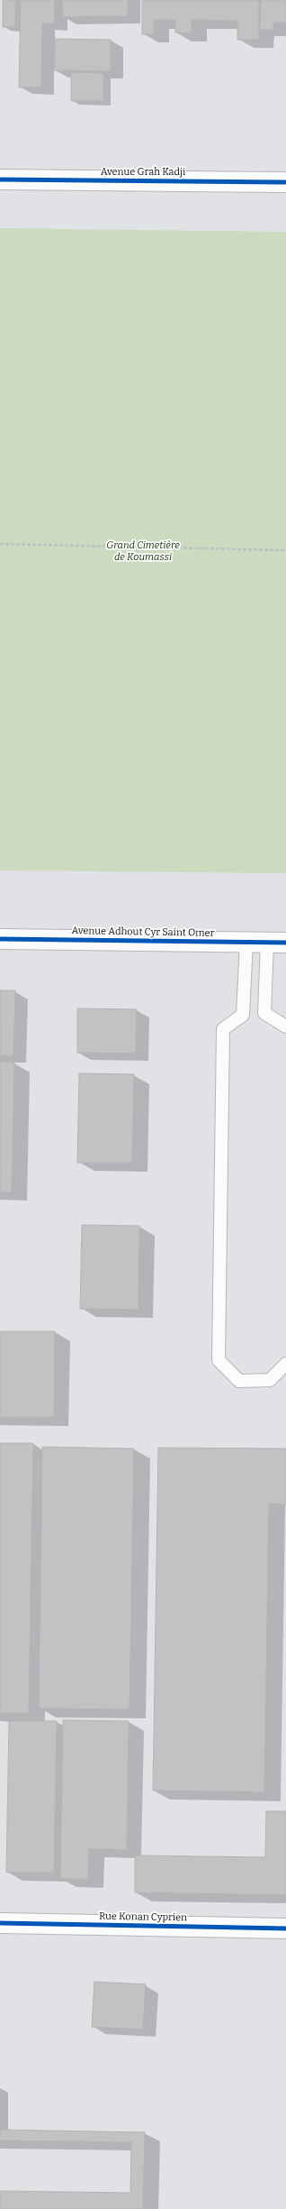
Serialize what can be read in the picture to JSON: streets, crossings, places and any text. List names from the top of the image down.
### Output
{
  "streets": {
    "street": ["Avenue Grah Kadji", "Avenue Adhout Cyr Saint Omer", "Rue Konan Cyprien"]
  },
  "parks": ["Grand Cimetière de Koumassi"]
}
